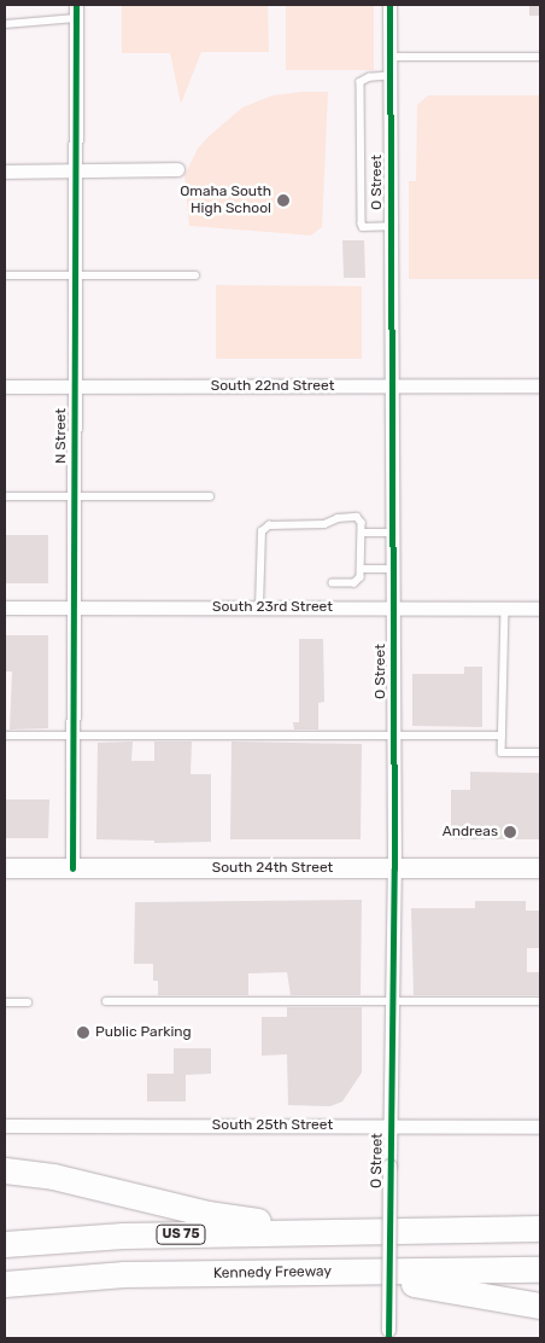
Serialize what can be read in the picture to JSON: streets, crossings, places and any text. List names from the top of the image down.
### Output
{
  "streets": {
    "highway": ["US 75", "Kennedy Freeway"],
    "main road": ["South 24th Street"],
    "street": [
      "O Street",
      "South 22nd Street",
      "N Street",
      "South 23rd Street",
      "South 25th Street"
    ]
  },
  "crossings": [
    ["O Street", "South 22nd Street"],
    ["O Street", "South 23rd Street"],
    ["O Street", "South 24th Street"],
    ["O Street", "South 25th Street"],
    ["South 22nd Street", "N Street"],
    ["N Street", "South 23rd Street"],
    ["N Street", "South 24th Street"]
  ],
  "places": ["Omaha South High School", "Andreas", "Public Parking"]
}
